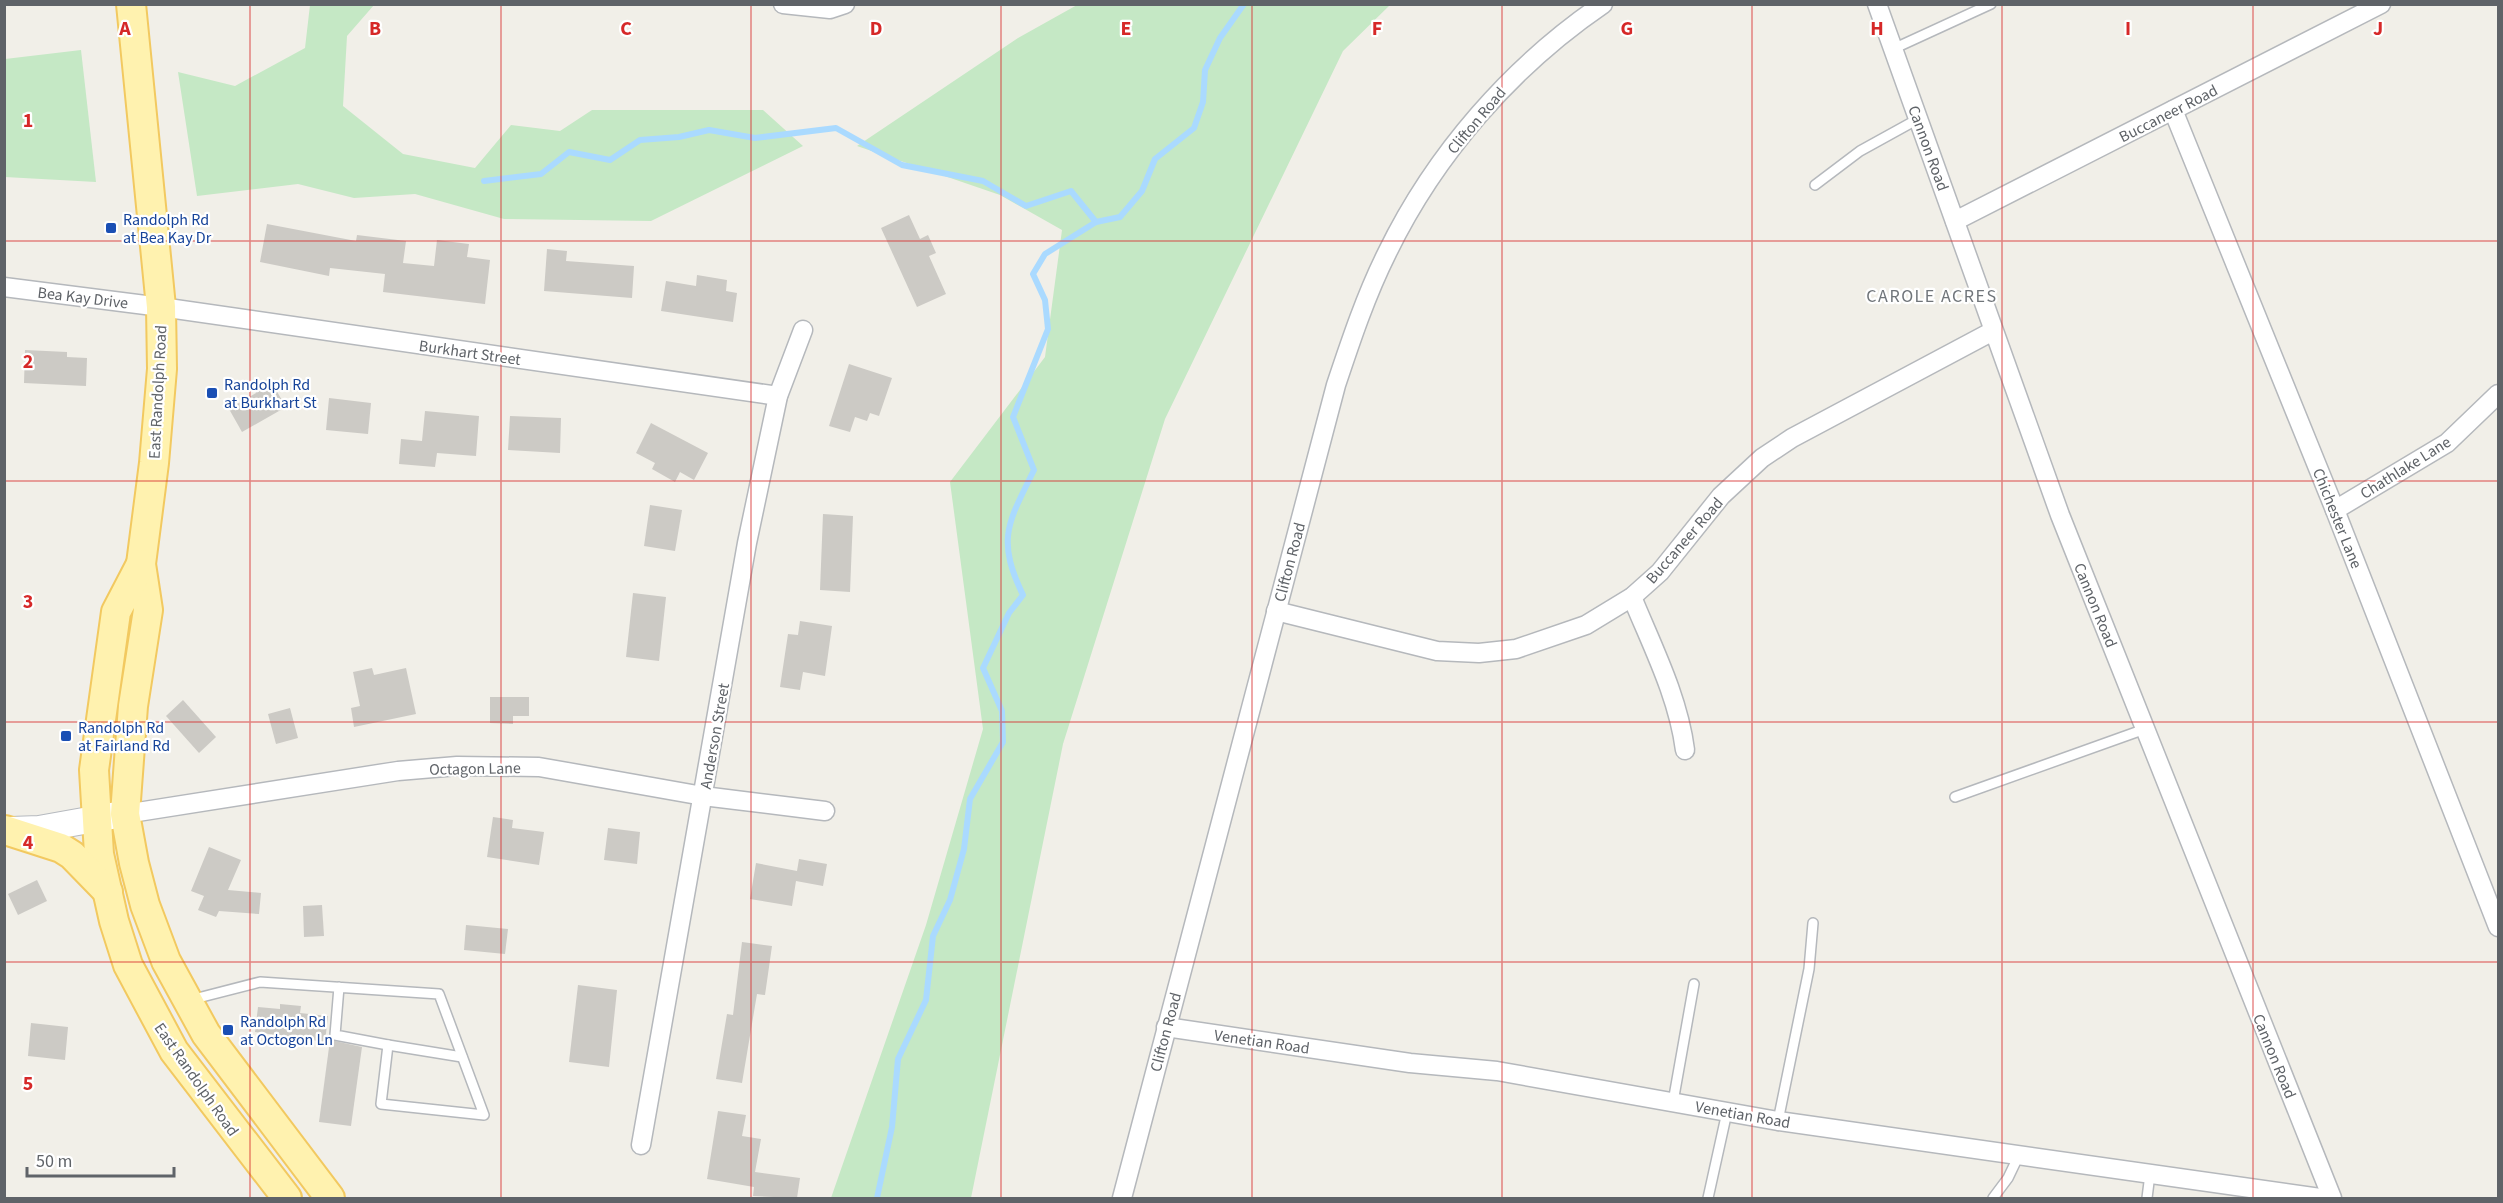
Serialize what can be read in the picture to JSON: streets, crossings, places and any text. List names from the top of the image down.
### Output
{
  "streets": {
    "main road": ["East Randolph Road"],
    "street": [
      "Buccaneer Road",
      "Clifton Road",
      "Cannon Road",
      "Bea Kay Drive",
      "Burkhart Street",
      "Chathlake Lane",
      "Chichester Lane",
      "Anderson Street",
      "Octagon Lane",
      "Venetian Road"
    ]
  },
  "crossings": [
    ["Buccaneer Road", "Clifton Road"],
    ["Buccaneer Road", "Cannon Road"],
    ["Buccaneer Road", "Chichester Lane"],
    ["Clifton Road", "Venetian Road"],
    ["Bea Kay Drive", "Burkhart Street"],
    ["Bea Kay Drive", "East Randolph Road"],
    ["Burkhart Street", "East Randolph Road"],
    ["Burkhart Street", "Anderson Street"],
    ["East Randolph Road", "Octagon Lane"],
    ["Chathlake Lane", "Chichester Lane"],
    ["Anderson Street", "Octagon Lane"]
  ],
  "districts": ["CAROLE ACRES"],
  "places": {
    "transit": [
      "Randolph Rd at Bea Kay Dr",
      "Randolph Rd at Burkhart St",
      "Randolph Rd at Fairland Rd",
      "Randolph Rd at Octogon Ln"
    ]
  },
  "scale_bar": "50 m",
  "grid": {
    "columns": [
      "A",
      "B",
      "C",
      "D",
      "E",
      "F",
      "G",
      "H",
      "I",
      "J"
    ],
    "rows": [
      "1",
      "2",
      "3",
      "4",
      "5"
    ]
  }
}
